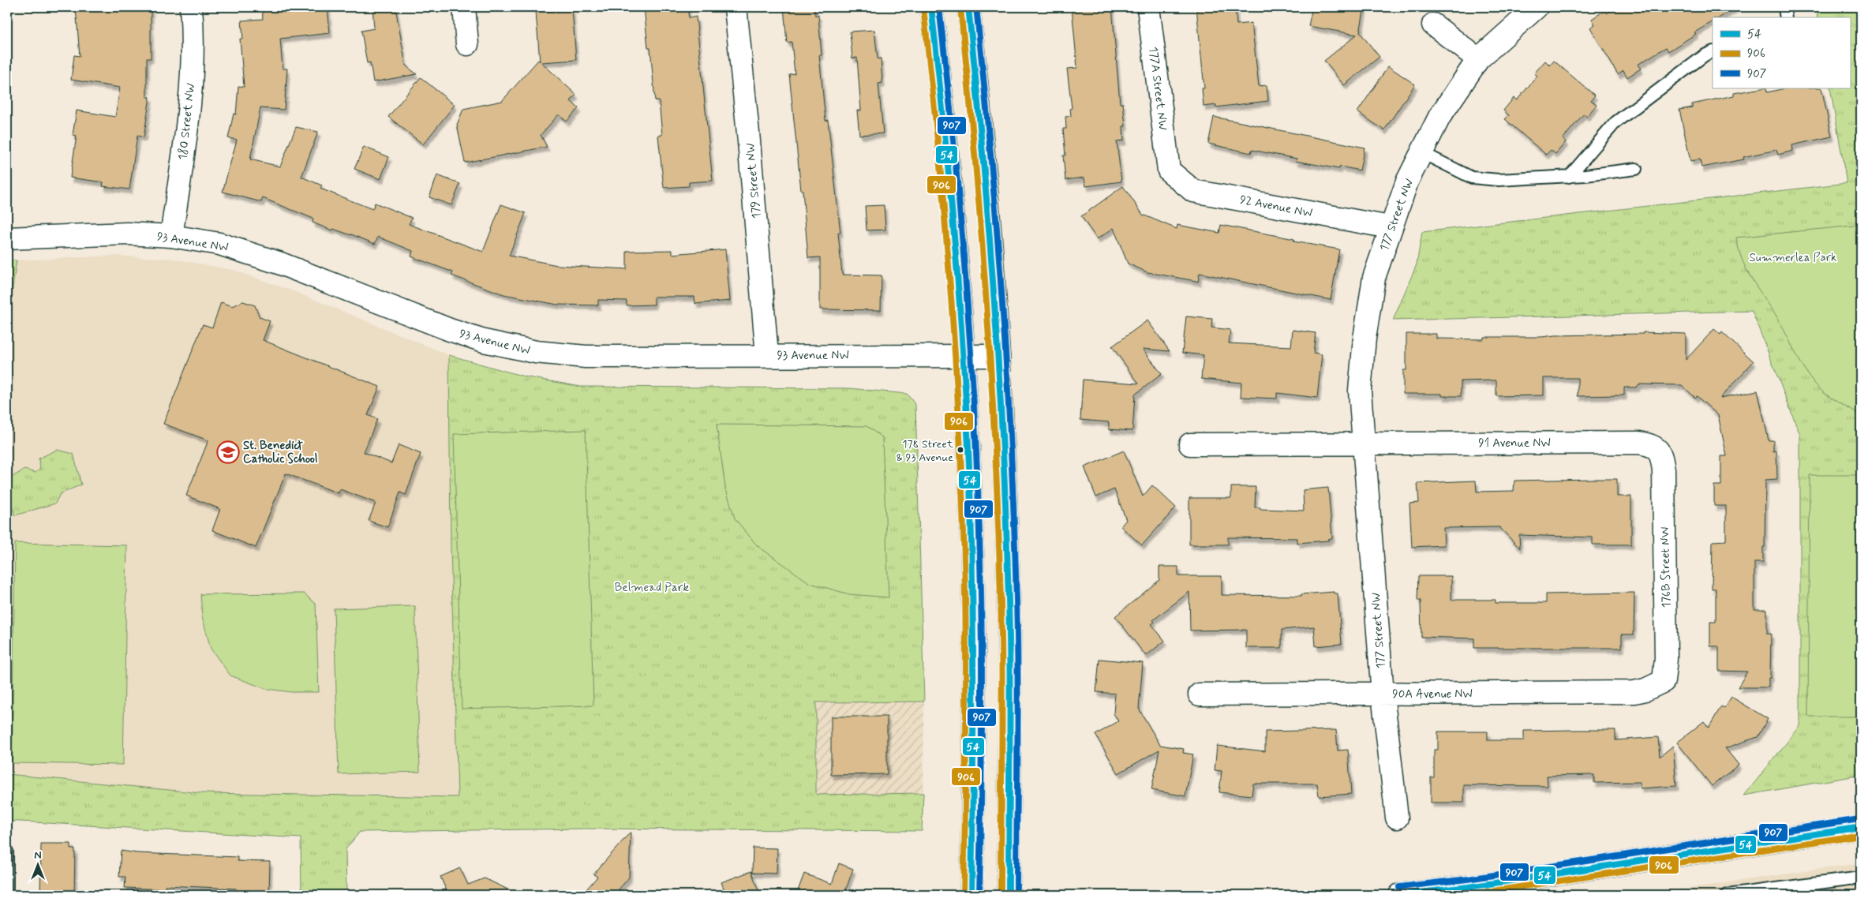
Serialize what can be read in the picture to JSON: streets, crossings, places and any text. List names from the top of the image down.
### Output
{
  "streets": {
    "street": [
      "177A Street NW",
      "180 Street NW",
      "179 Street NW",
      "92 Avenue NW",
      "177 Street NW",
      "93 Avenue NW",
      "91 Avenue NW",
      "176B Street NW",
      "90A Avenue NW"
    ]
  },
  "crossings": [
    ["177A Street NW", "92 Avenue NW"],
    ["180 Street NW", "93 Avenue NW"],
    ["179 Street NW", "93 Avenue NW"],
    ["92 Avenue NW", "177 Street NW"],
    ["177 Street NW", "91 Avenue NW"],
    ["177 Street NW", "90A Avenue NW"],
    ["91 Avenue NW", "176B Street NW"],
    ["176B Street NW", "90A Avenue NW"]
  ],
  "parks": ["Summerlea Park", "Belmead Park"],
  "places": {
    "other": ["178 Street & 93 Avenue"],
    "school or university": ["St. Benedict Catholic School"]
  },
  "lines": ["transit line 54", "transit line 907", "transit line 906"],
  "legend": ["54", "906", "907"],
  "north": "top"
}
